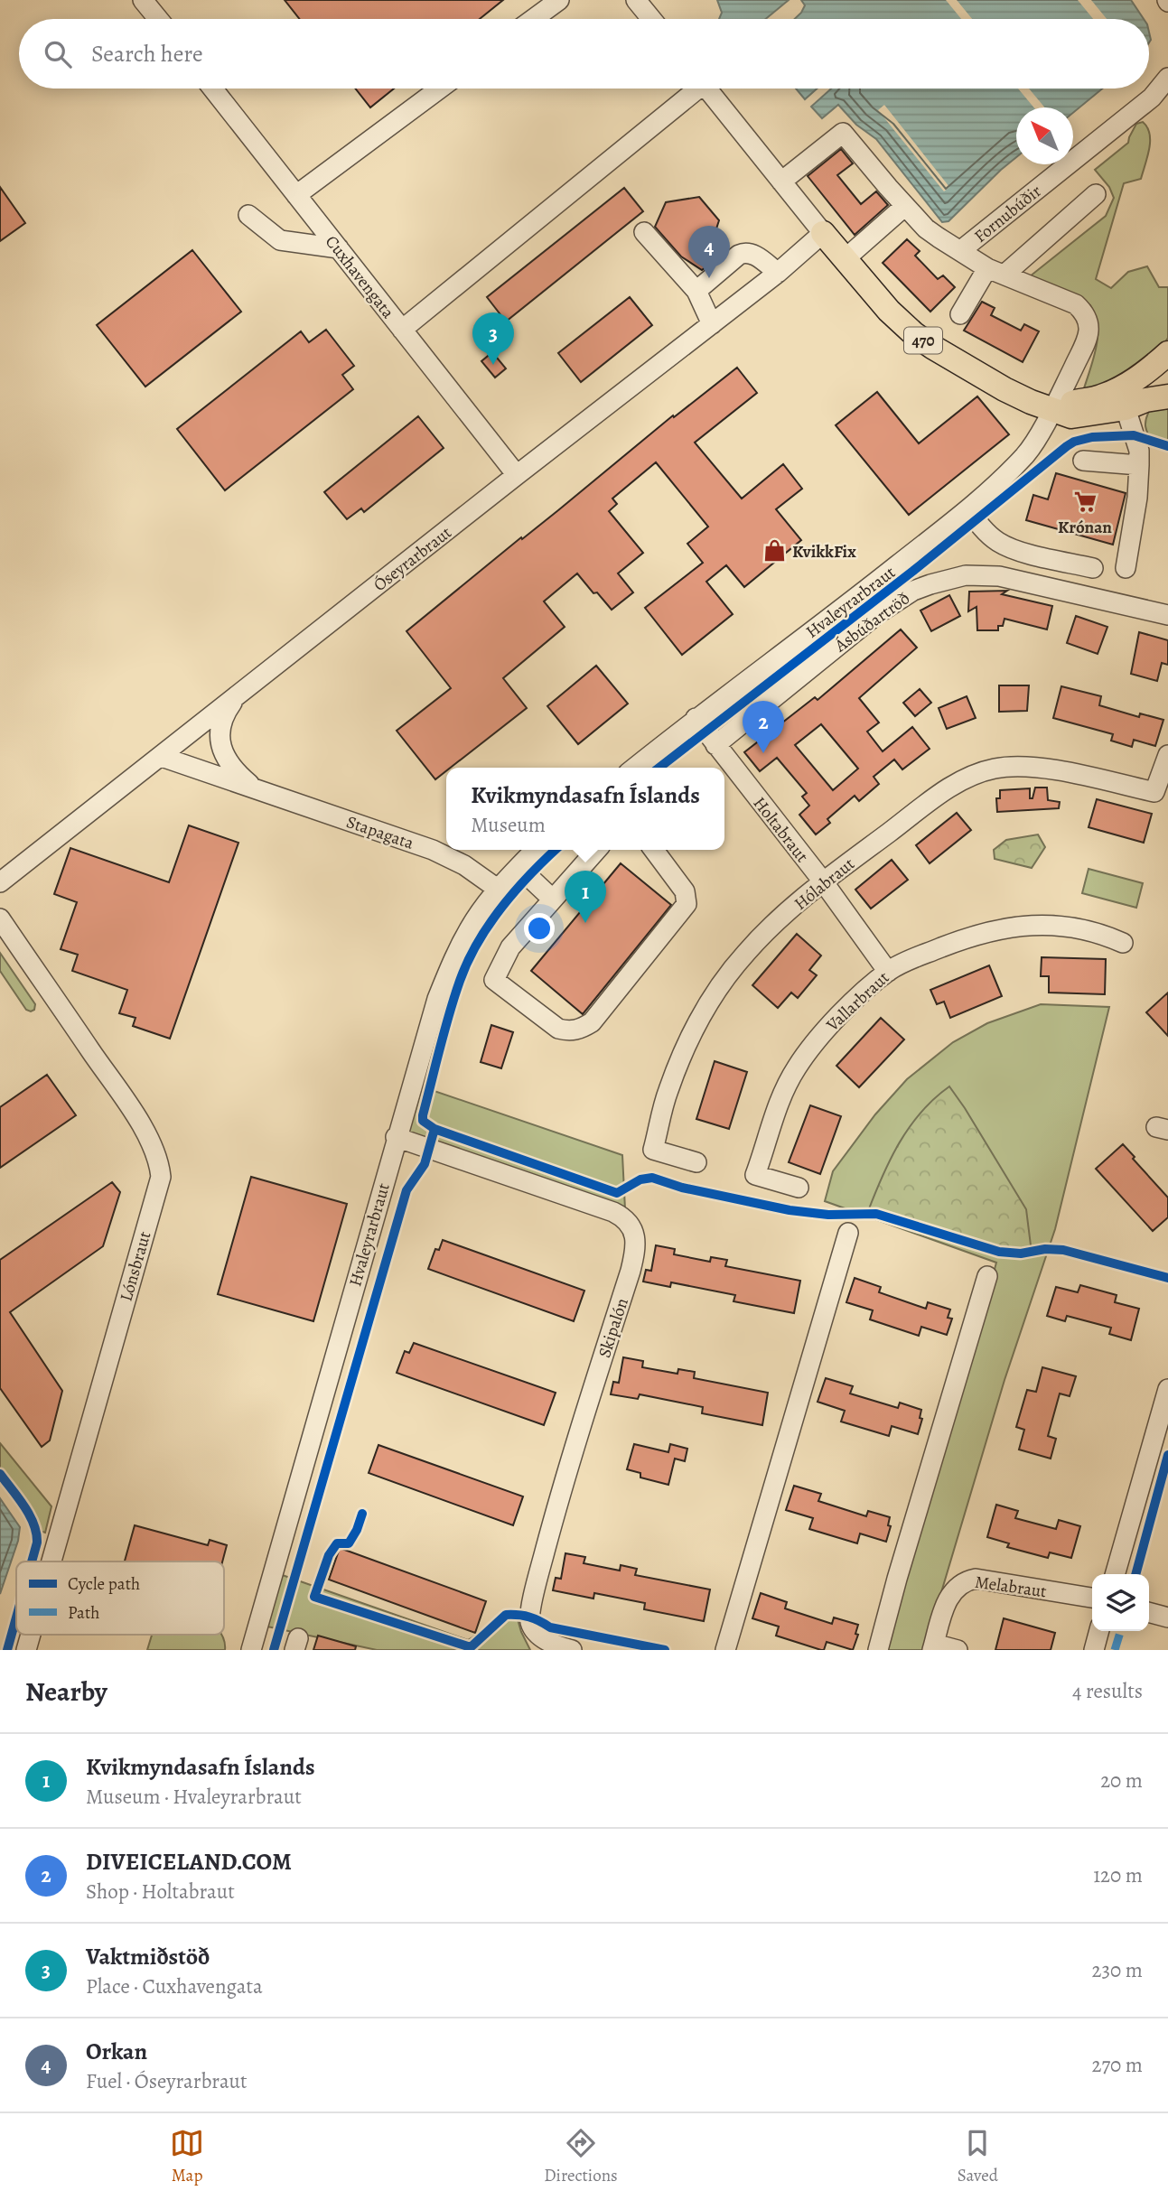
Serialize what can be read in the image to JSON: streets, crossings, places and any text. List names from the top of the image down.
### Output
{
  "streets": {
    "main road": ["470"],
    "street": [
      "Fornubúðir",
      "Cuxhavengata",
      "Óseyrarbraut",
      "Hvaleyrarbraut",
      "Ásbúðartröð",
      "Holtabraut",
      "Stapagata",
      "Hólabraut",
      "Vallarbraut",
      "Lónsbraut",
      "Skipalón",
      "Melabraut"
    ]
  },
  "crossings": [
    ["Fornubúðir", "470"],
    ["Fornubúðir", "Hvaleyrarbraut"],
    ["Cuxhavengata", "Óseyrarbraut"],
    ["470", "Óseyrarbraut"],
    ["470", "Hvaleyrarbraut"],
    ["Óseyrarbraut", "Stapagata"],
    ["Hvaleyrarbraut", "Holtabraut"],
    ["Hvaleyrarbraut", "Stapagata"],
    ["Hvaleyrarbraut", "Skipalón"],
    ["Ásbúðartröð", "Holtabraut"],
    ["Holtabraut", "Hólabraut"],
    ["Holtabraut", "Vallarbraut"]
  ],
  "places": {
    "supermarket": ["Krónan"],
    "shop": ["KvikkFix"]
  },
  "legend": ["Cycle path", "Path"],
  "north": "top left",
  "page": {
    "search": "Search here",
    "pins": [
      "4",
      "3",
      "2",
      "1"
    ],
    "popup": ["Kvikmyndasafn Íslands", "Museum"],
    "heading": ["Nearby", "4 results"],
    "list": [
      {
        "mark": "1",
        "name": "Kvikmyndasafn Íslands",
        "note": "Museum · Hvaleyrarbraut",
        "value": "20 m"
      },
      {
        "mark": "2",
        "name": "DIVEICELAND.COM",
        "note": "Shop · Holtabraut",
        "value": "120 m"
      },
      {
        "mark": "3",
        "name": "Vaktmiðstöð",
        "note": "Place · Cuxhavengata",
        "value": "230 m"
      },
      {
        "mark": "4",
        "name": "Orkan",
        "note": "Fuel · Óseyrarbraut",
        "value": "270 m"
      }
    ],
    "nav": ["Map", "Directions", "Saved"]
  }
}
